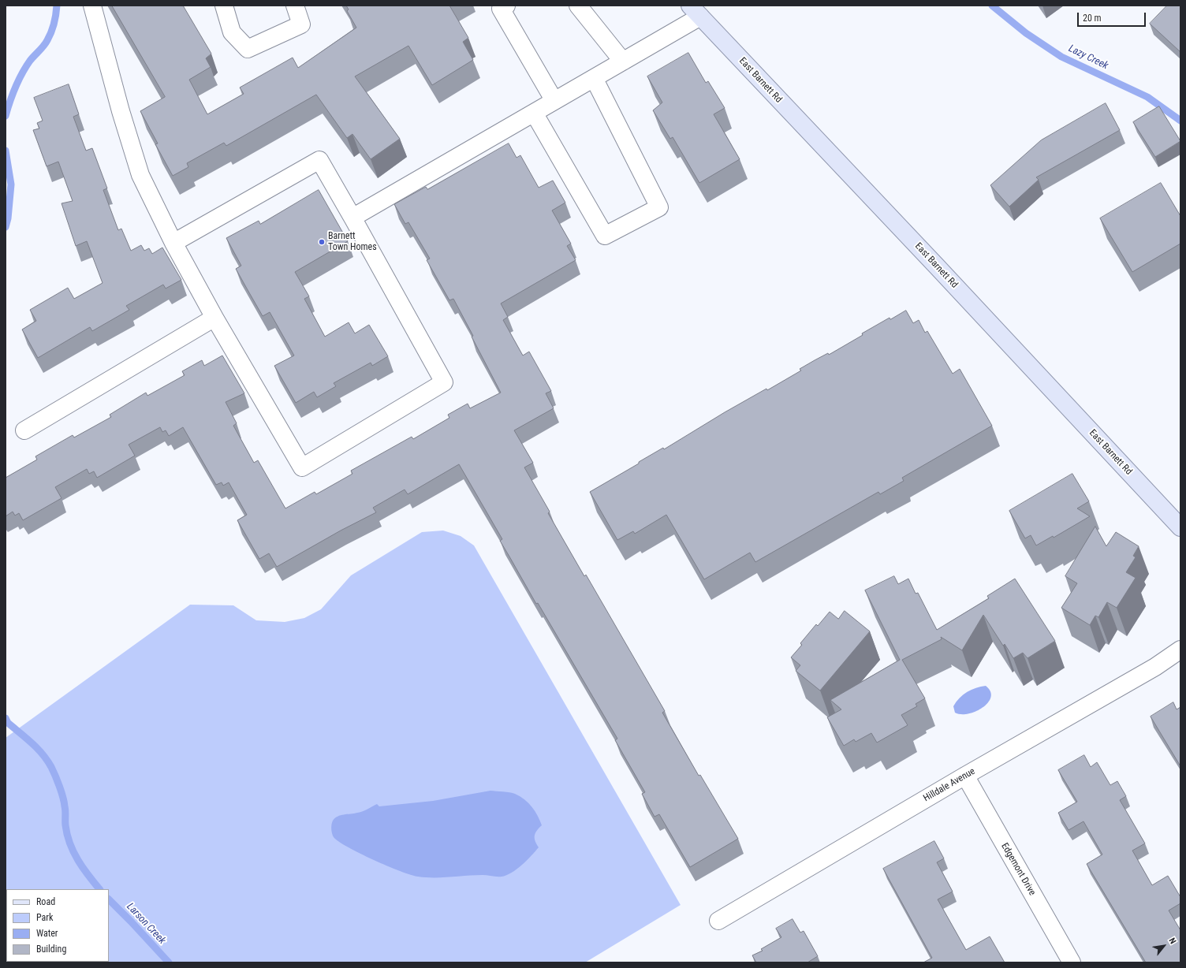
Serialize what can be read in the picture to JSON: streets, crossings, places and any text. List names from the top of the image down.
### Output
{
  "streets": {
    "main road": ["East Barnett Rd"],
    "street": ["Hilldale Avenue", "Edgemont Drive"]
  },
  "crossings": [
    ["Hilldale Avenue", "Edgemont Drive"]
  ],
  "water": ["Lazy Creek", "Larson Creek"],
  "places": ["Barnett Town Homes"],
  "legend": [
    "Road",
    "Park",
    "Water",
    "Building"
  ],
  "scale_bar": "20 m",
  "north": "top right"
}
